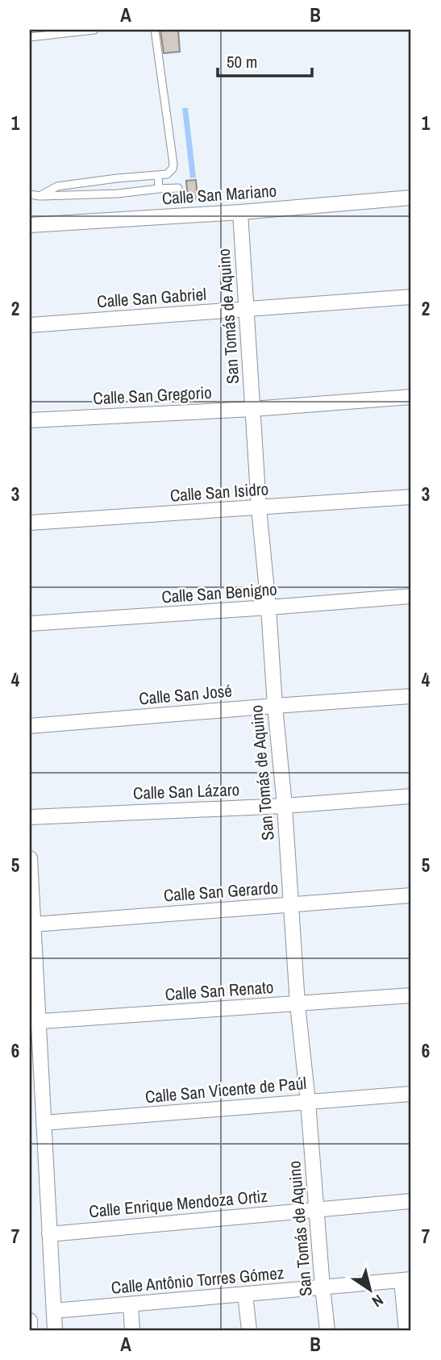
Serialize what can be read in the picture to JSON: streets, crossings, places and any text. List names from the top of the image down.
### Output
{
  "streets": {
    "street": [
      "Calle San Mariano",
      "Calle San Gabriel",
      "San Tomás de Aquino",
      "Calle San Gregorio",
      "Calle San Isidro",
      "Calle San Benigno",
      "Calle San José",
      "Calle San Lázaro",
      "Calle San Gerardo",
      "Calle San Renato",
      "Calle San Vicente de Paúl",
      "Calle Enrique Mendoza Ortiz",
      "Calle Antônio Torres Gómez"
    ]
  },
  "crossings": [
    ["Calle San Mariano", "San Tomás de Aquino"],
    ["Calle San Gabriel", "San Tomás de Aquino"],
    ["San Tomás de Aquino", "Calle San Gregorio"],
    ["San Tomás de Aquino", "Calle San Isidro"],
    ["San Tomás de Aquino", "Calle San Benigno"],
    ["San Tomás de Aquino", "Calle San José"],
    ["San Tomás de Aquino", "Calle San Lázaro"],
    ["San Tomás de Aquino", "Calle San Gerardo"],
    ["San Tomás de Aquino", "Calle San Renato"],
    ["San Tomás de Aquino", "Calle San Vicente de Paúl"],
    ["San Tomás de Aquino", "Calle Enrique Mendoza Ortiz"],
    ["San Tomás de Aquino", "Calle Antônio Torres Gómez"]
  ],
  "scale_bar": "50 m",
  "north": "bottom right",
  "grid": {
    "columns": ["A", "B"],
    "rows": [
      "1",
      "2",
      "3",
      "4",
      "5",
      "6",
      "7"
    ]
  }
}
